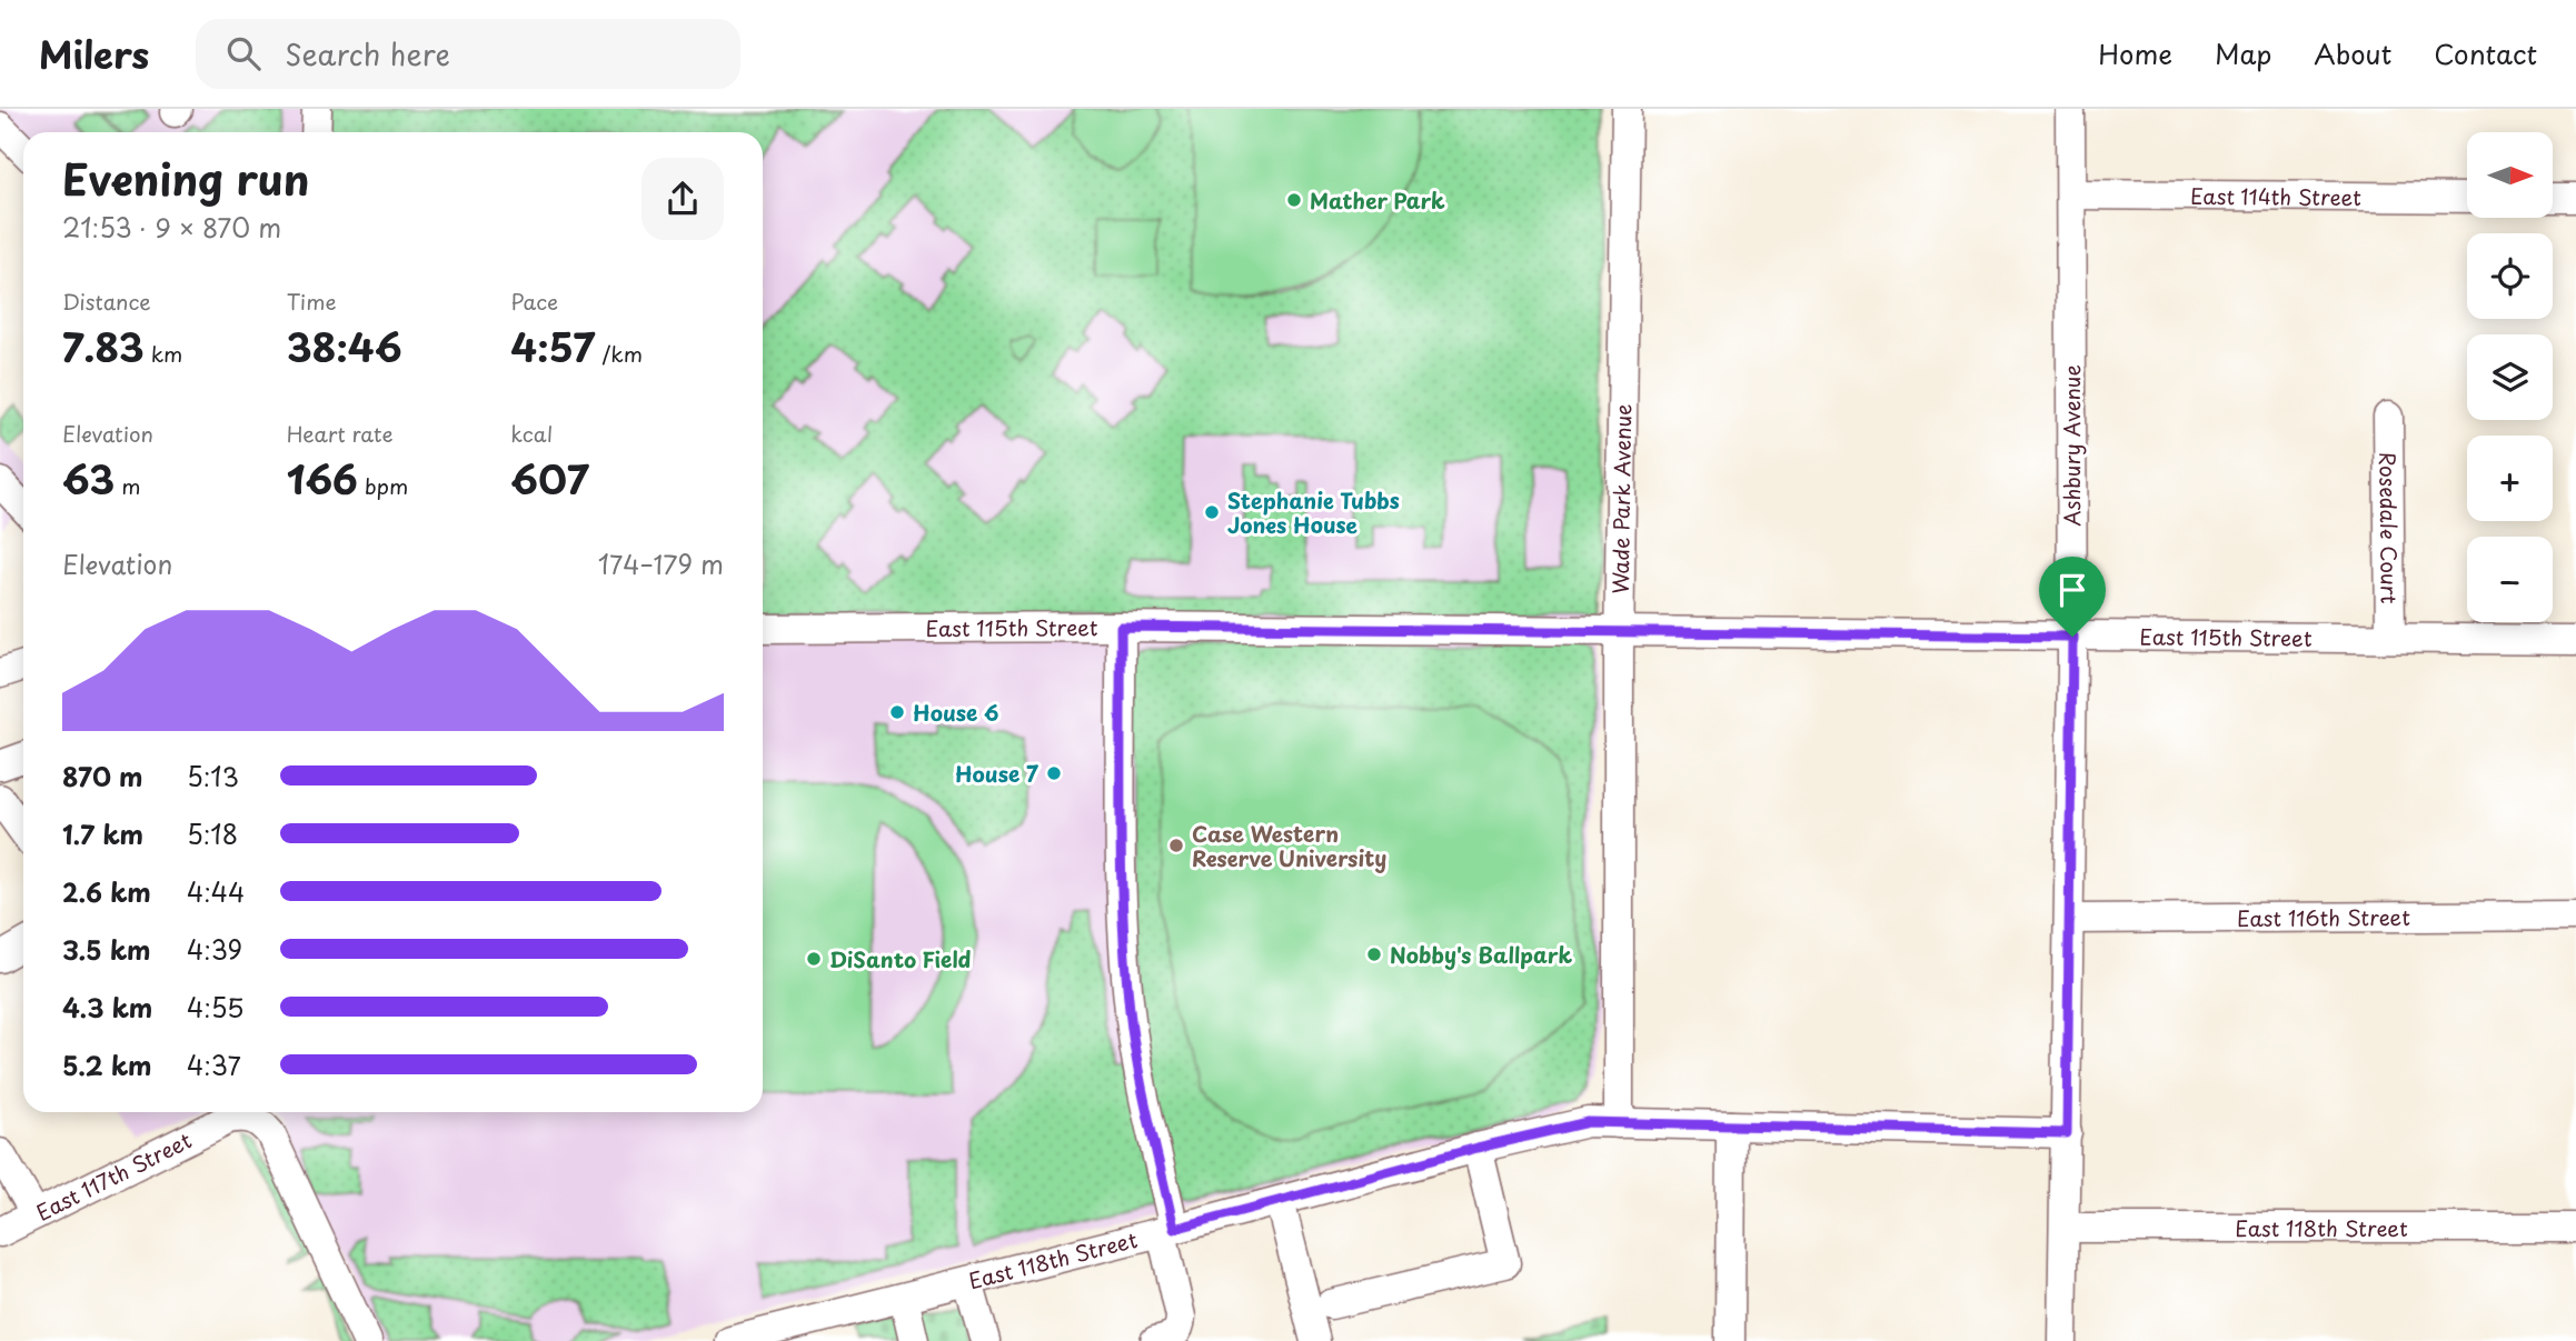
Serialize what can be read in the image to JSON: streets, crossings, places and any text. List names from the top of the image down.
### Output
{
  "streets": {
    "street": [
      "East 114th Street",
      "Ashbury Avenue",
      "Wade Park Avenue",
      "Rosedale Court",
      "East 115th Street",
      "East 116th Street",
      "East 117th Street",
      "East 118th Street"
    ]
  },
  "crossings": [
    ["East 114th Street", "Ashbury Avenue"],
    ["Ashbury Avenue", "East 115th Street"],
    ["Ashbury Avenue", "East 116th Street"],
    ["Ashbury Avenue", "East 118th Street"],
    ["Wade Park Avenue", "East 115th Street"],
    ["Wade Park Avenue", "East 118th Street"],
    ["Rosedale Court", "East 115th Street"]
  ],
  "places": [
    "Mather Park",
    "Stephanie Tubbs Jones House",
    "House 6",
    "House 7",
    "Case Western Reserve University",
    "Nobby's Ballpark",
    "DiSanto Field"
  ],
  "north": "right",
  "page": {
    "header": "Milers",
    "search": "Search here",
    "nav": [
      "Home",
      "Map",
      "About",
      "Contact"
    ],
    "map_buttons": ["+", "−"],
    "heading": ["Evening run", "21:53 · 9 × 870 m"],
    "stats": [
      ["Distance", "7.83 km"],
      ["Time", "38:46"],
      ["Pace", "4:57 /km"],
      ["Elevation", "63 m"],
      ["Heart rate", "166 bpm"],
      ["kcal", "607"]
    ],
    "chart": ["Elevation", "174–179 m"],
    "list": [
      {
        "name": "870 m",
        "note": "5:13"
      },
      {
        "name": "1.7 km",
        "note": "5:18"
      },
      {
        "name": "2.6 km",
        "note": "4:44"
      },
      {
        "name": "3.5 km",
        "note": "4:39"
      },
      {
        "name": "4.3 km",
        "note": "4:55"
      },
      {
        "name": "5.2 km",
        "note": "4:37"
      }
    ]
  }
}
